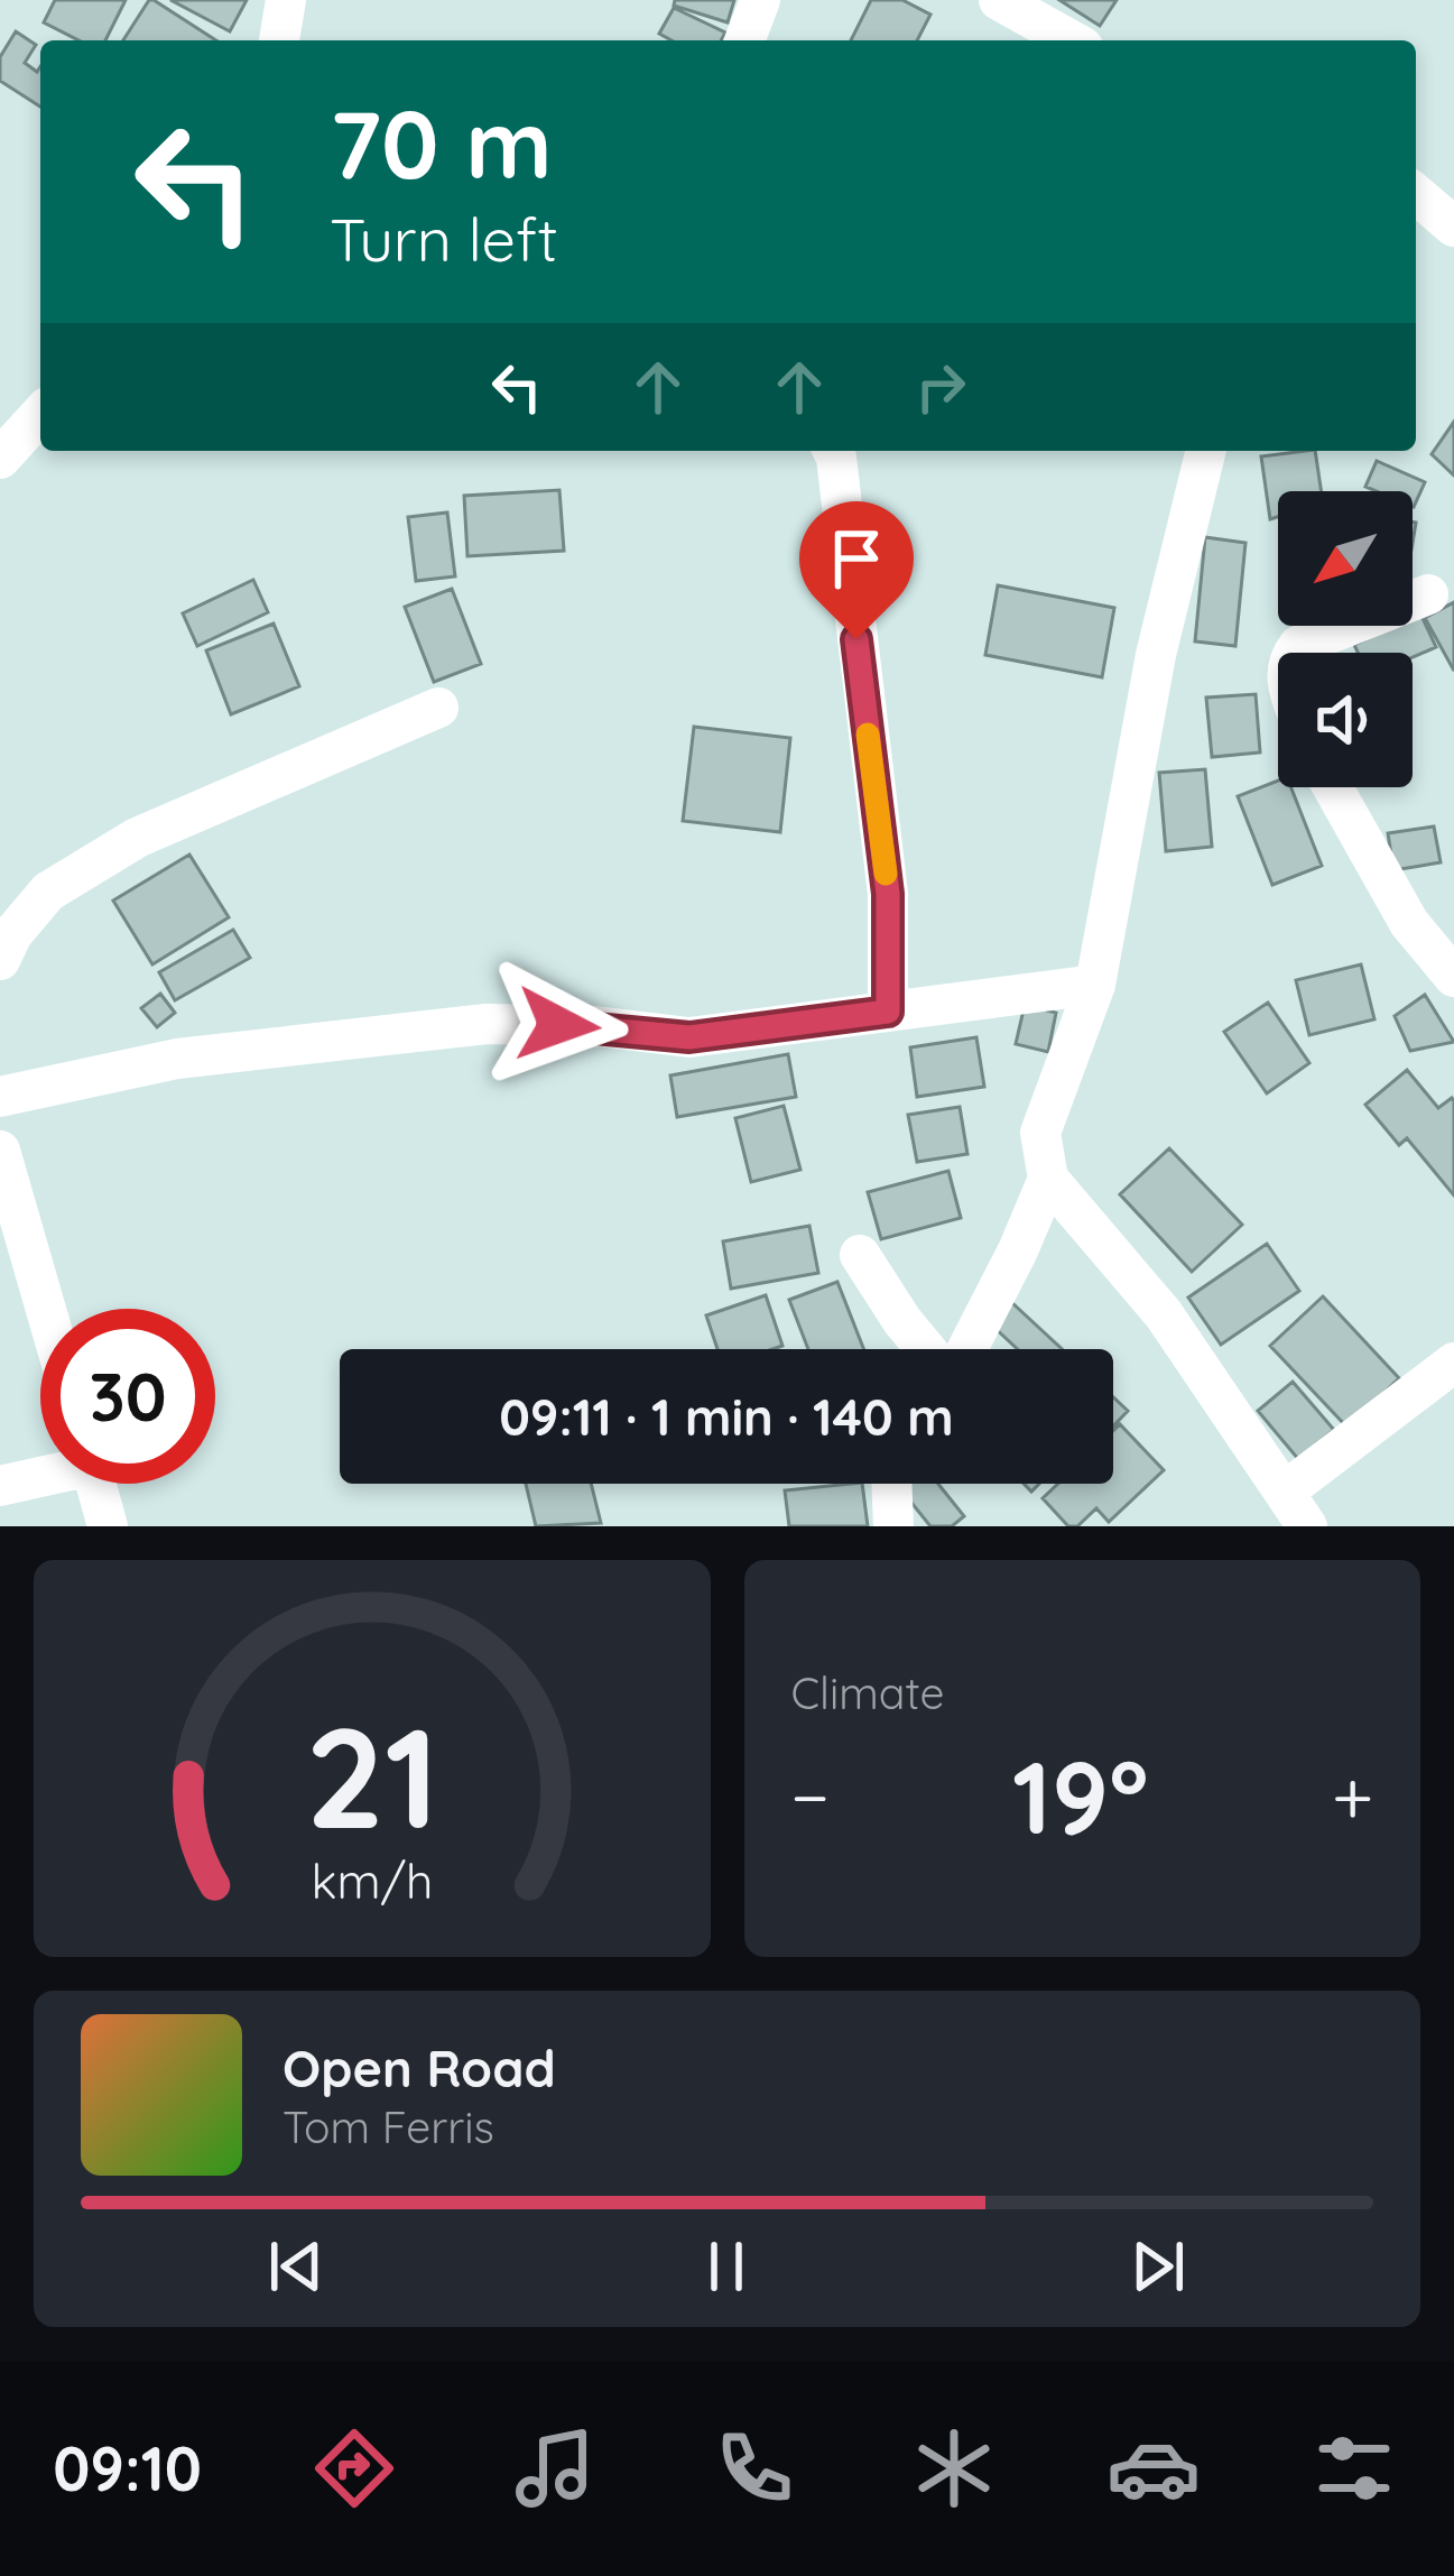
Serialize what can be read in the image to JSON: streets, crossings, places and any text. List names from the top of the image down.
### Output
{
  "north": "bottom left",
  "page": {
    "turn": ["70 m", "Turn left"],
    "limit": "30",
    "trip": "09:11 · 1 min · 140 m",
    "tile": "Climate",
    "heat": ["−", "19°", "+"],
    "song": ["Open Road", "Tom Ferris"],
    "tabs": "09:10",
    "gauge": ["21", "km/h"]
  }
}
